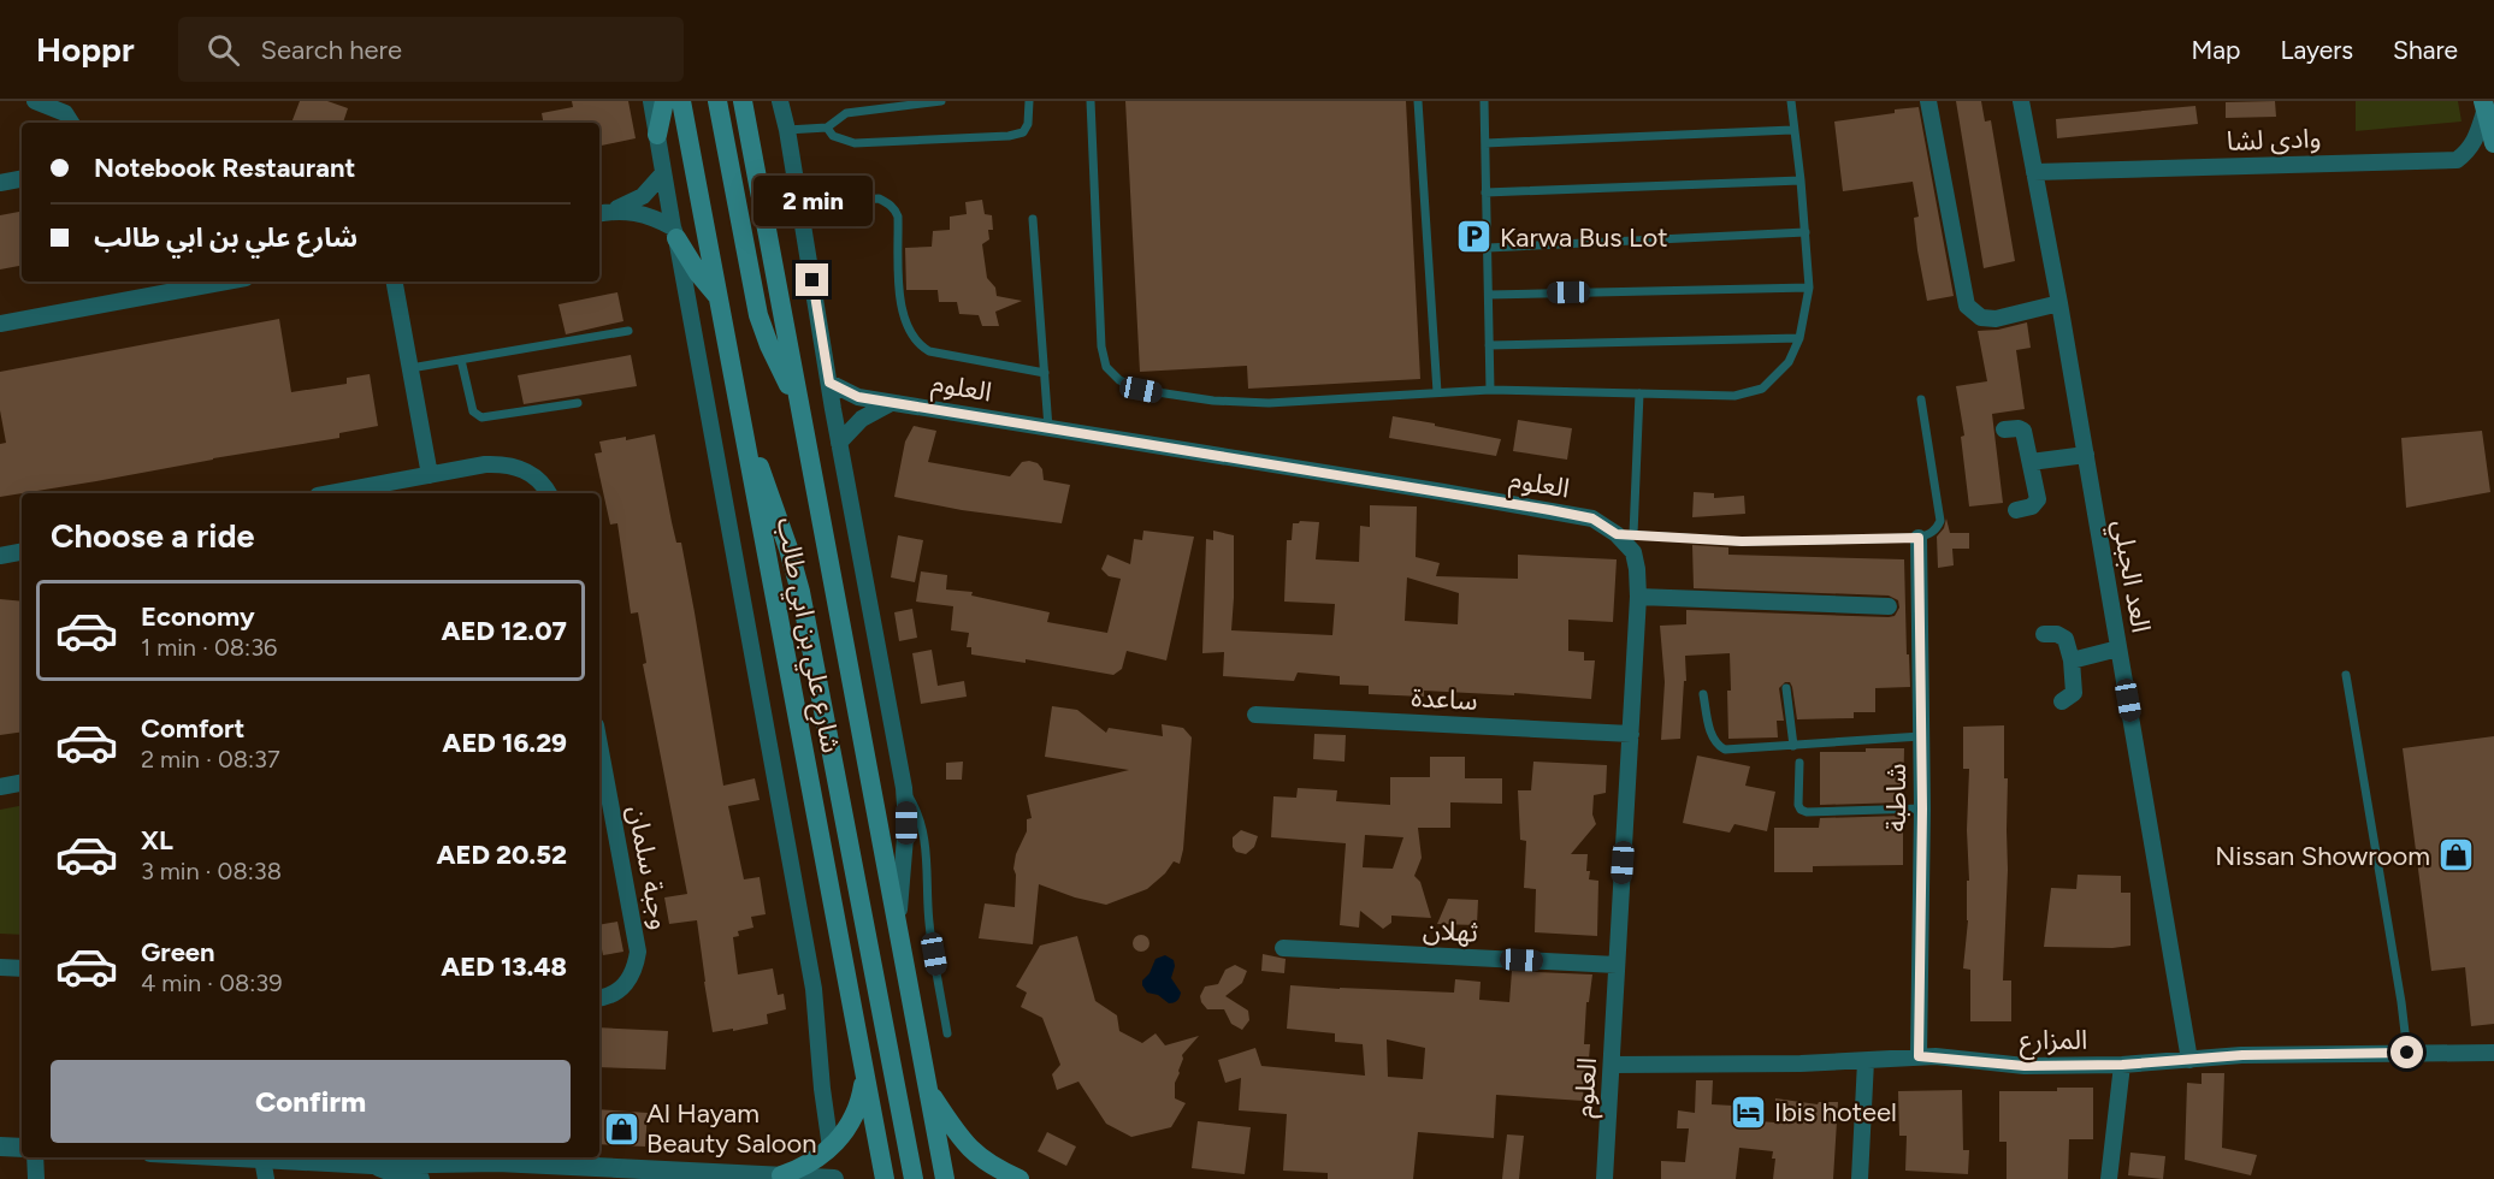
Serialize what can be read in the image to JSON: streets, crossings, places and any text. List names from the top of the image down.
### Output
{
  "streets": {
    "main road": ["شارع علي بن ابي طالب"],
    "street": [
      "وادى لشا",
      "العلوم",
      "العد الجبلي",
      "ساعدة",
      "شاطبة",
      "وجبة سلمان",
      "ثهلان",
      "المزارع"
    ]
  },
  "crossings": [
    ["وادى لشا", "العد الجبلي"],
    ["العلوم", "شارع علي بن ابي طالب"],
    ["العلوم", "ساعدة"],
    ["العلوم", "ثهلان"],
    ["العلوم", "المزارع"],
    ["العد الجبلي", "المزارع"],
    ["شاطبة", "المزارع"]
  ],
  "places": {
    "parking": ["Karwa Bus Lot"],
    "shop": ["Nissan Showroom", "Al Hayam Beauty Saloon"],
    "hotel": ["Ibis hoteel"]
  },
  "page": {
    "header": "Hoppr",
    "search": "Search here",
    "nav": ["Map", "Layers", "Share"],
    "banner": ["Notebook Restaurant", "شارع علي بن ابي طالب"],
    "bubble": "2 min",
    "heading": "Choose a ride",
    "list": [
      {
        "name": "Economy",
        "note": "1 min · 08:36",
        "value": "AED 12.07"
      },
      {
        "name": "Comfort",
        "note": "2 min · 08:37",
        "value": "AED 16.29"
      },
      {
        "name": "XL",
        "note": "3 min · 08:38",
        "value": "AED 20.52"
      },
      {
        "name": "Green",
        "note": "4 min · 08:39",
        "value": "AED 13.48"
      }
    ],
    "buttons": "Confirm"
  }
}
